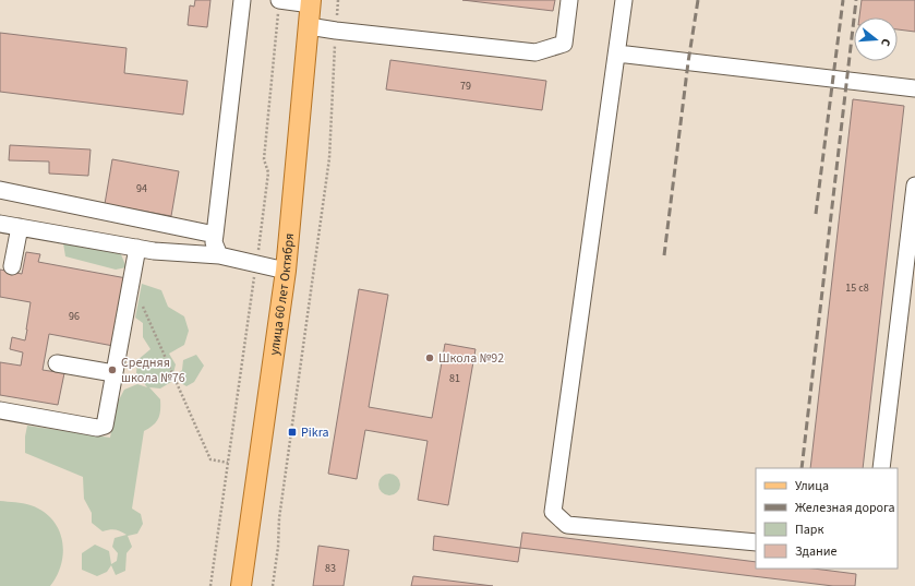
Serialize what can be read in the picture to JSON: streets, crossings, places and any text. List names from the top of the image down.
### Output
{
  "streets": {
    "main road": ["улица 60 лет Октября"]
  },
  "places": {
    "other": ["Школа №92", "Средняя школа №76"],
    "transit": ["Pikra"]
  },
  "house_numbers": [
    "79",
    "94",
    "15 с8",
    "96",
    "81",
    "83"
  ],
  "legend": [
    "Улица",
    "Железная дорога",
    "Парк",
    "Здание"
  ],
  "north": "right"
}
